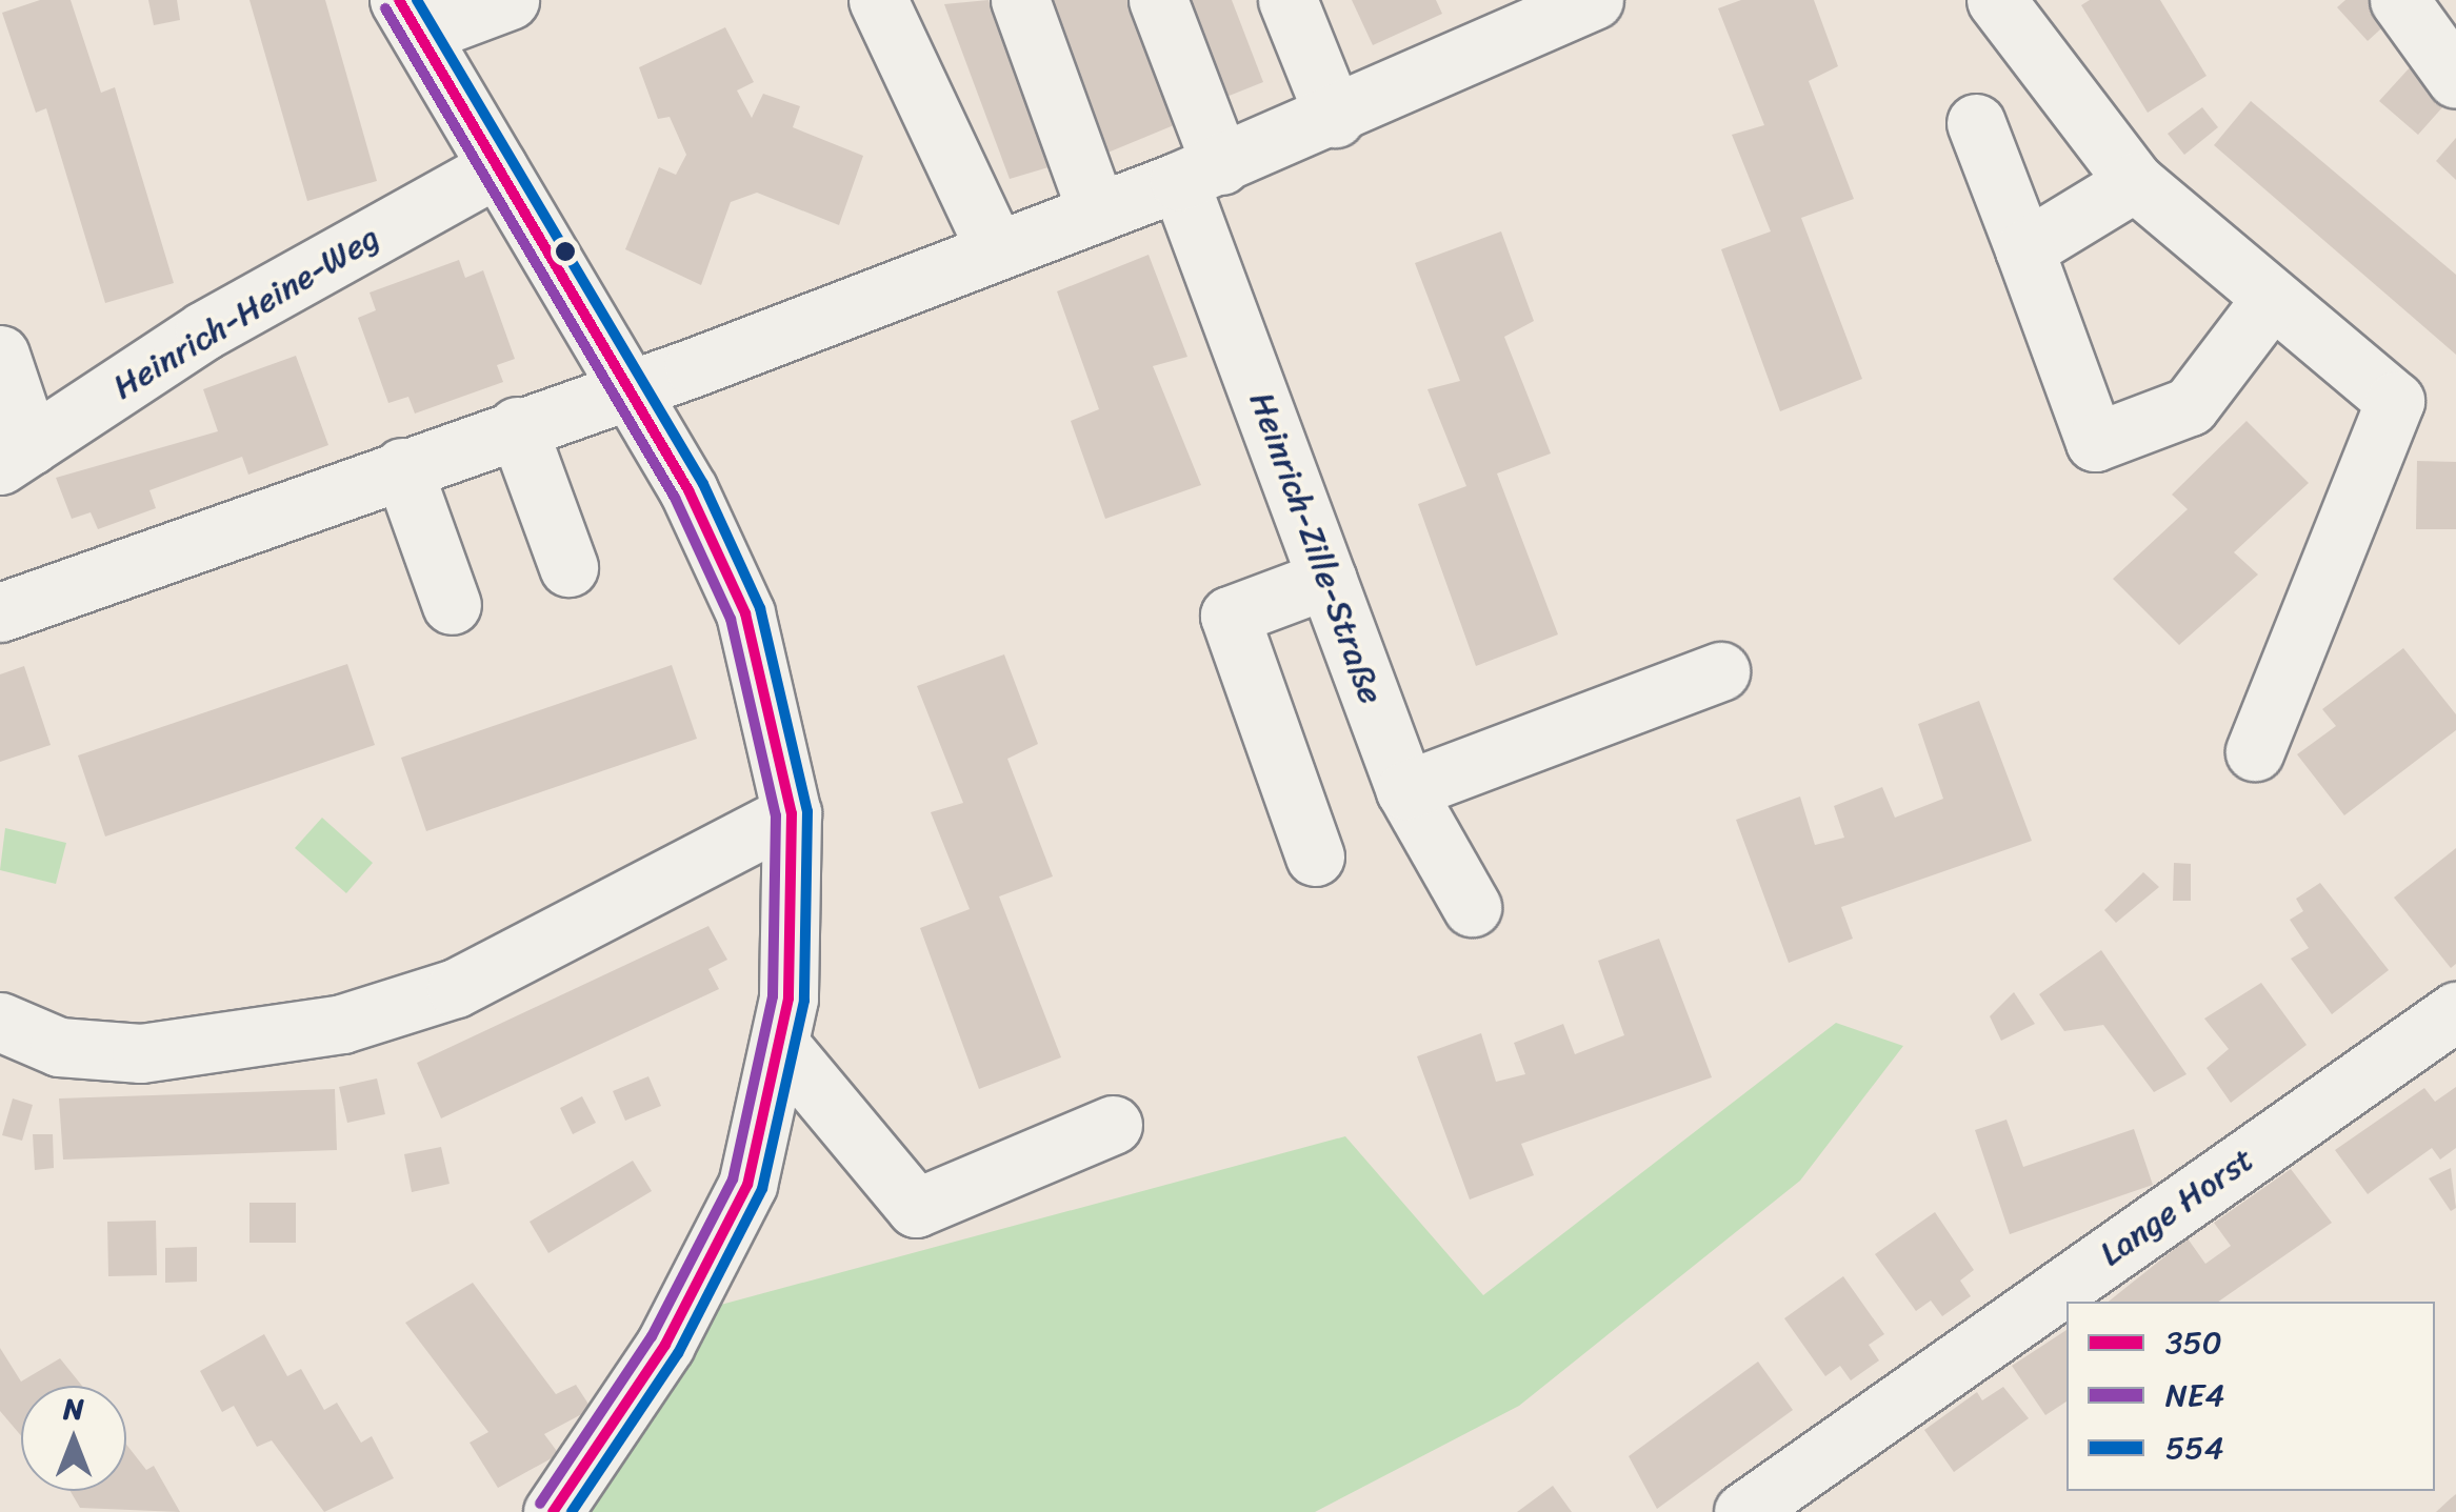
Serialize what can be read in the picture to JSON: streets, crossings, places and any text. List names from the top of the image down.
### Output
{
  "streets": {
    "street": ["Heinrich-Heine-Weg", "Heinrich-Zille-Straße", "Lange Horst"]
  },
  "lines": ["transit line 350", "transit line 554", "transit line NE4"],
  "legend": ["350", "NE4", "554"],
  "north": "top"
}
